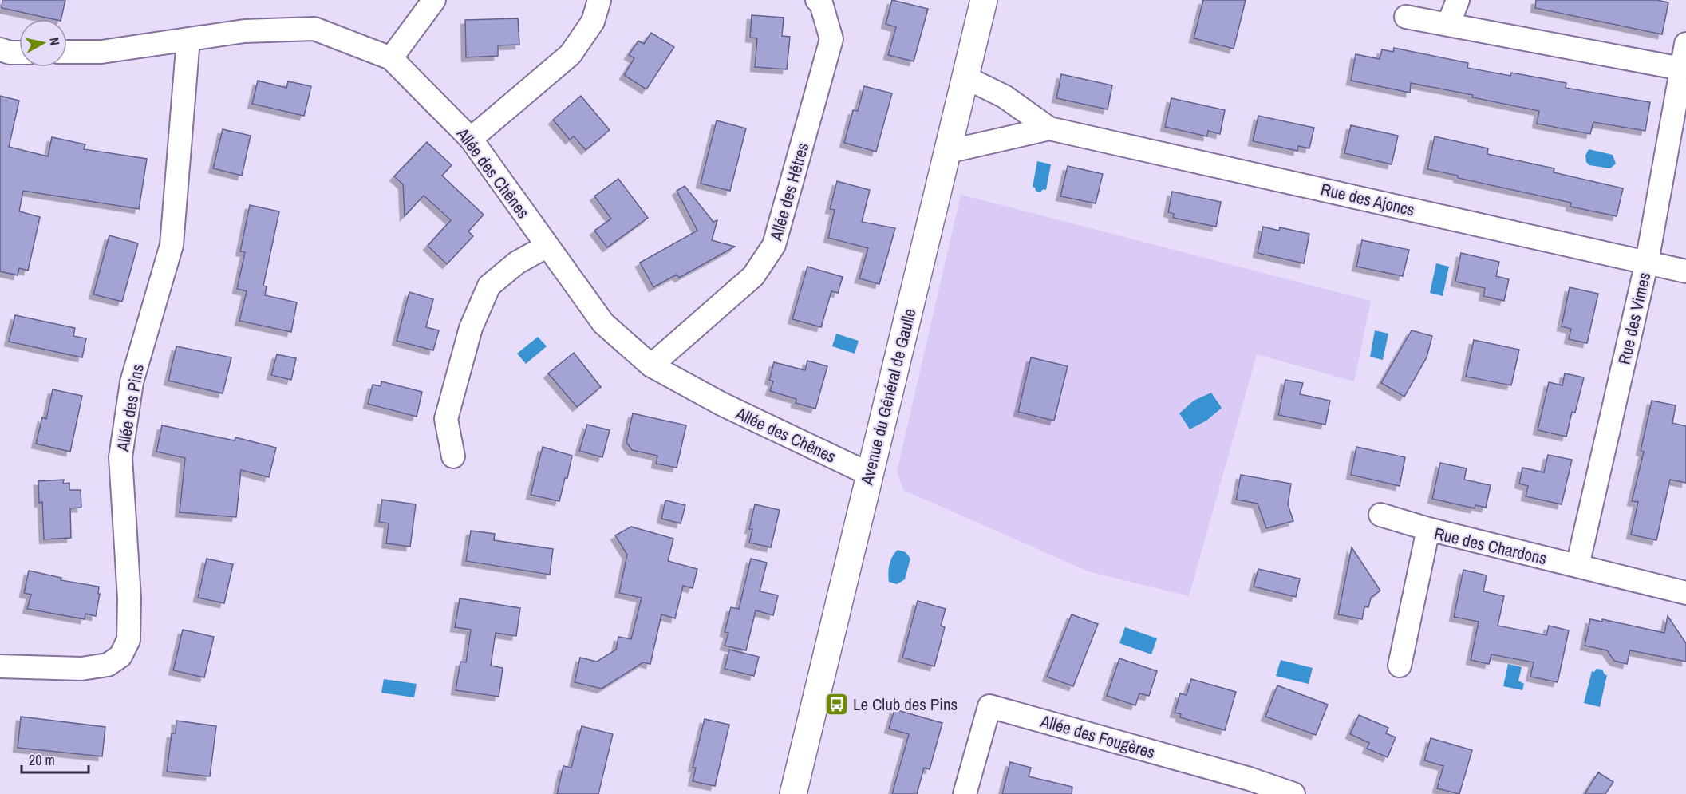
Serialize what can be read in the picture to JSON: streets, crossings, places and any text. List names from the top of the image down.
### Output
{
  "streets": {
    "main road": ["Avenue du Général de Gaulle"],
    "street": [
      "Allée des Chênes",
      "Allée des Hêtres",
      "Rue des Ajoncs",
      "Rue des Vimes",
      "Allée des Pins",
      "Rue des Chardons",
      "Allée des Fougères"
    ]
  },
  "crossings": [
    ["Allée des Chênes", "Allée des Hêtres"],
    ["Allée des Chênes", "Avenue du Général de Gaulle"],
    ["Allée des Chênes", "Allée des Pins"],
    ["Rue des Ajoncs", "Rue des Vimes"],
    ["Rue des Ajoncs", "Avenue du Général de Gaulle"],
    ["Rue des Vimes", "Rue des Chardons"]
  ],
  "places": {
    "bus stop": ["Le Club des Pins"]
  },
  "scale_bar": "20 m",
  "north": "right"
}
